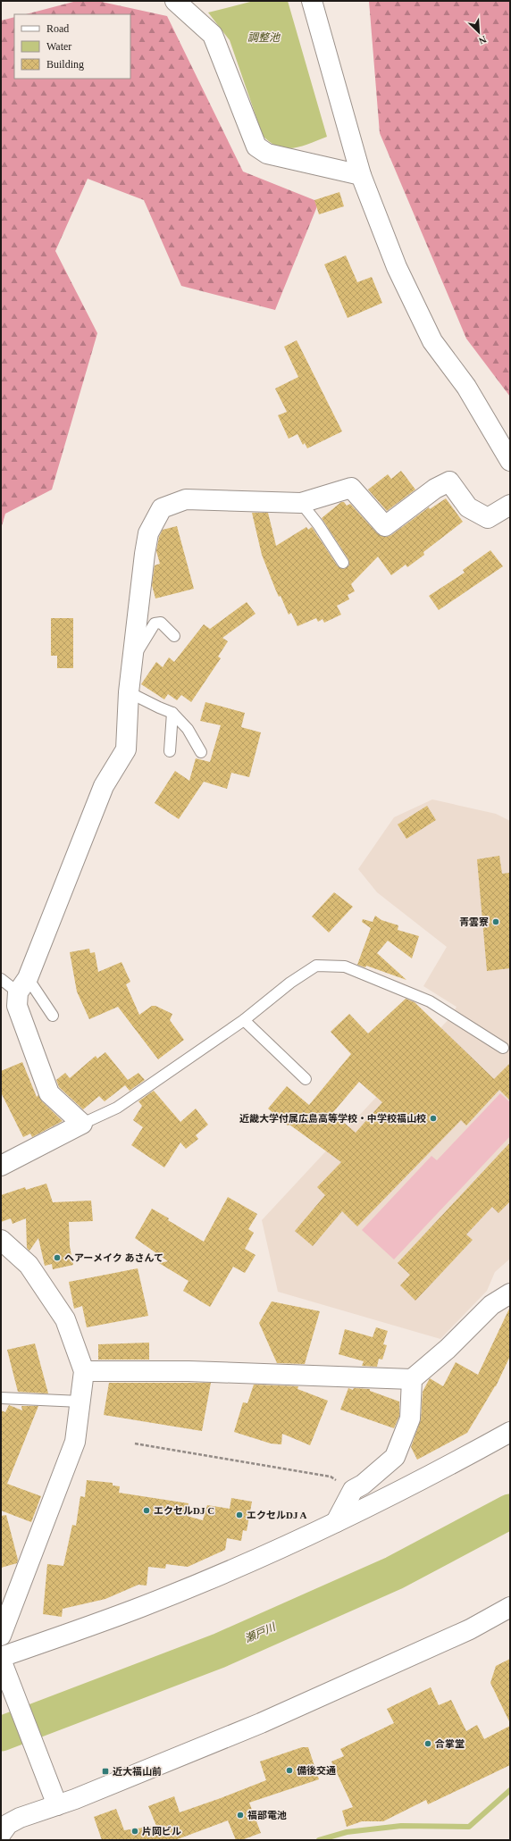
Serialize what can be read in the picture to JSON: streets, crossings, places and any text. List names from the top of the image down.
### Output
{
  "water": ["調整池", "瀬戸川"],
  "places": {
    "other": [
      "青雲寮",
      "近畿大学付属広島高等学校・中学校福山校",
      "ヘアーメイク あさんて",
      "エクセルDJ C",
      "エクセルDJ A",
      "合掌堂",
      "備後交通",
      "福部電池",
      "片岡ビル"
    ],
    "transit": ["近大福山前"]
  },
  "legend": ["Road", "Water", "Building"],
  "north": "bottom right"
}
